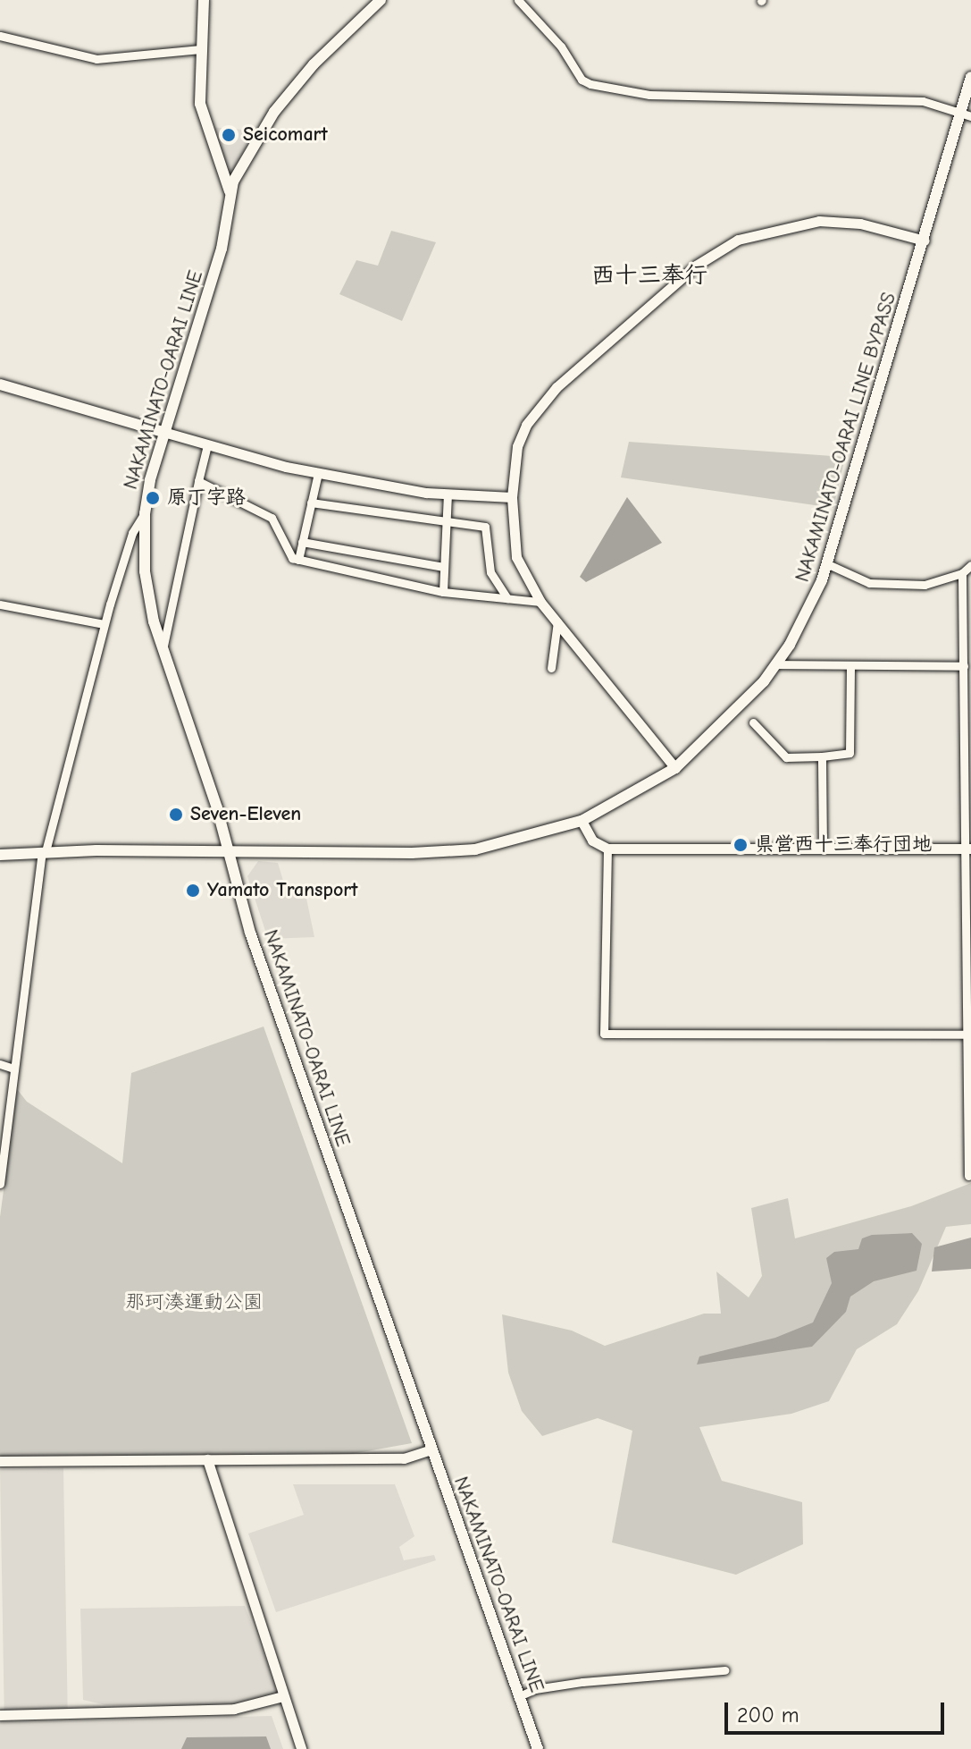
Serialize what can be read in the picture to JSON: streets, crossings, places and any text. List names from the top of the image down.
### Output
{
  "streets": {
    "main road": ["NAKAMINATO-OARAI LINE", "NAKAMINATO-OARAI LINE BYPASS"]
  },
  "crossings": [
    ["NAKAMINATO-OARAI LINE", "NAKAMINATO-OARAI LINE BYPASS"]
  ],
  "districts": ["西十三奉行"],
  "parks": ["那珂湊運動公園"],
  "places": [
    "Seicomart",
    "原丁字路",
    "Seven-Eleven",
    "県営西十三奉行団地",
    "Yamato Transport"
  ],
  "scale_bar": "200 m"
}
